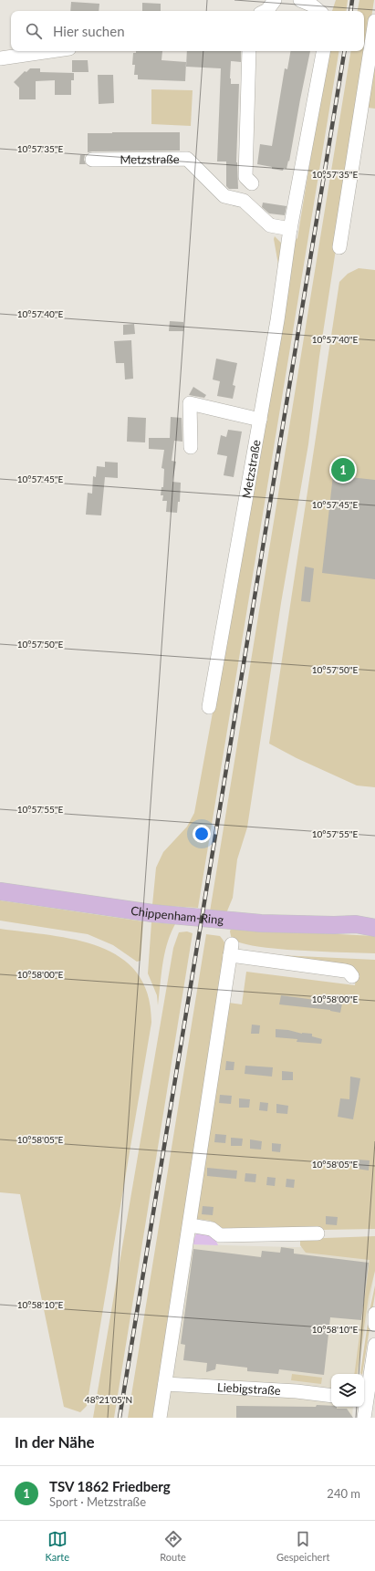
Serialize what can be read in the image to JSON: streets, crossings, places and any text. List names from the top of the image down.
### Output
{
  "streets": {
    "main road": ["Chippenham-Ring"],
    "street": ["Metzstraße", "Liebigstraße"]
  },
  "page": {
    "search": "Hier suchen",
    "pins": "1",
    "heading": "In der Nähe",
    "list": [
      {
        "mark": "1",
        "name": "TSV 1862 Friedberg",
        "note": "Sport · Metzstraße",
        "value": "240 m"
      }
    ],
    "nav": ["Karte", "Route", "Gespeichert"]
  },
  "coordinates": [
    "10°57'35\"E",
    "10°57'40\"E",
    "10°57'45\"E",
    "10°57'50\"E",
    "10°57'55\"E",
    "10°58'00\"E",
    "10°58'05\"E",
    "10°58'10\"E",
    "48°21'05\"N"
  ]
}
